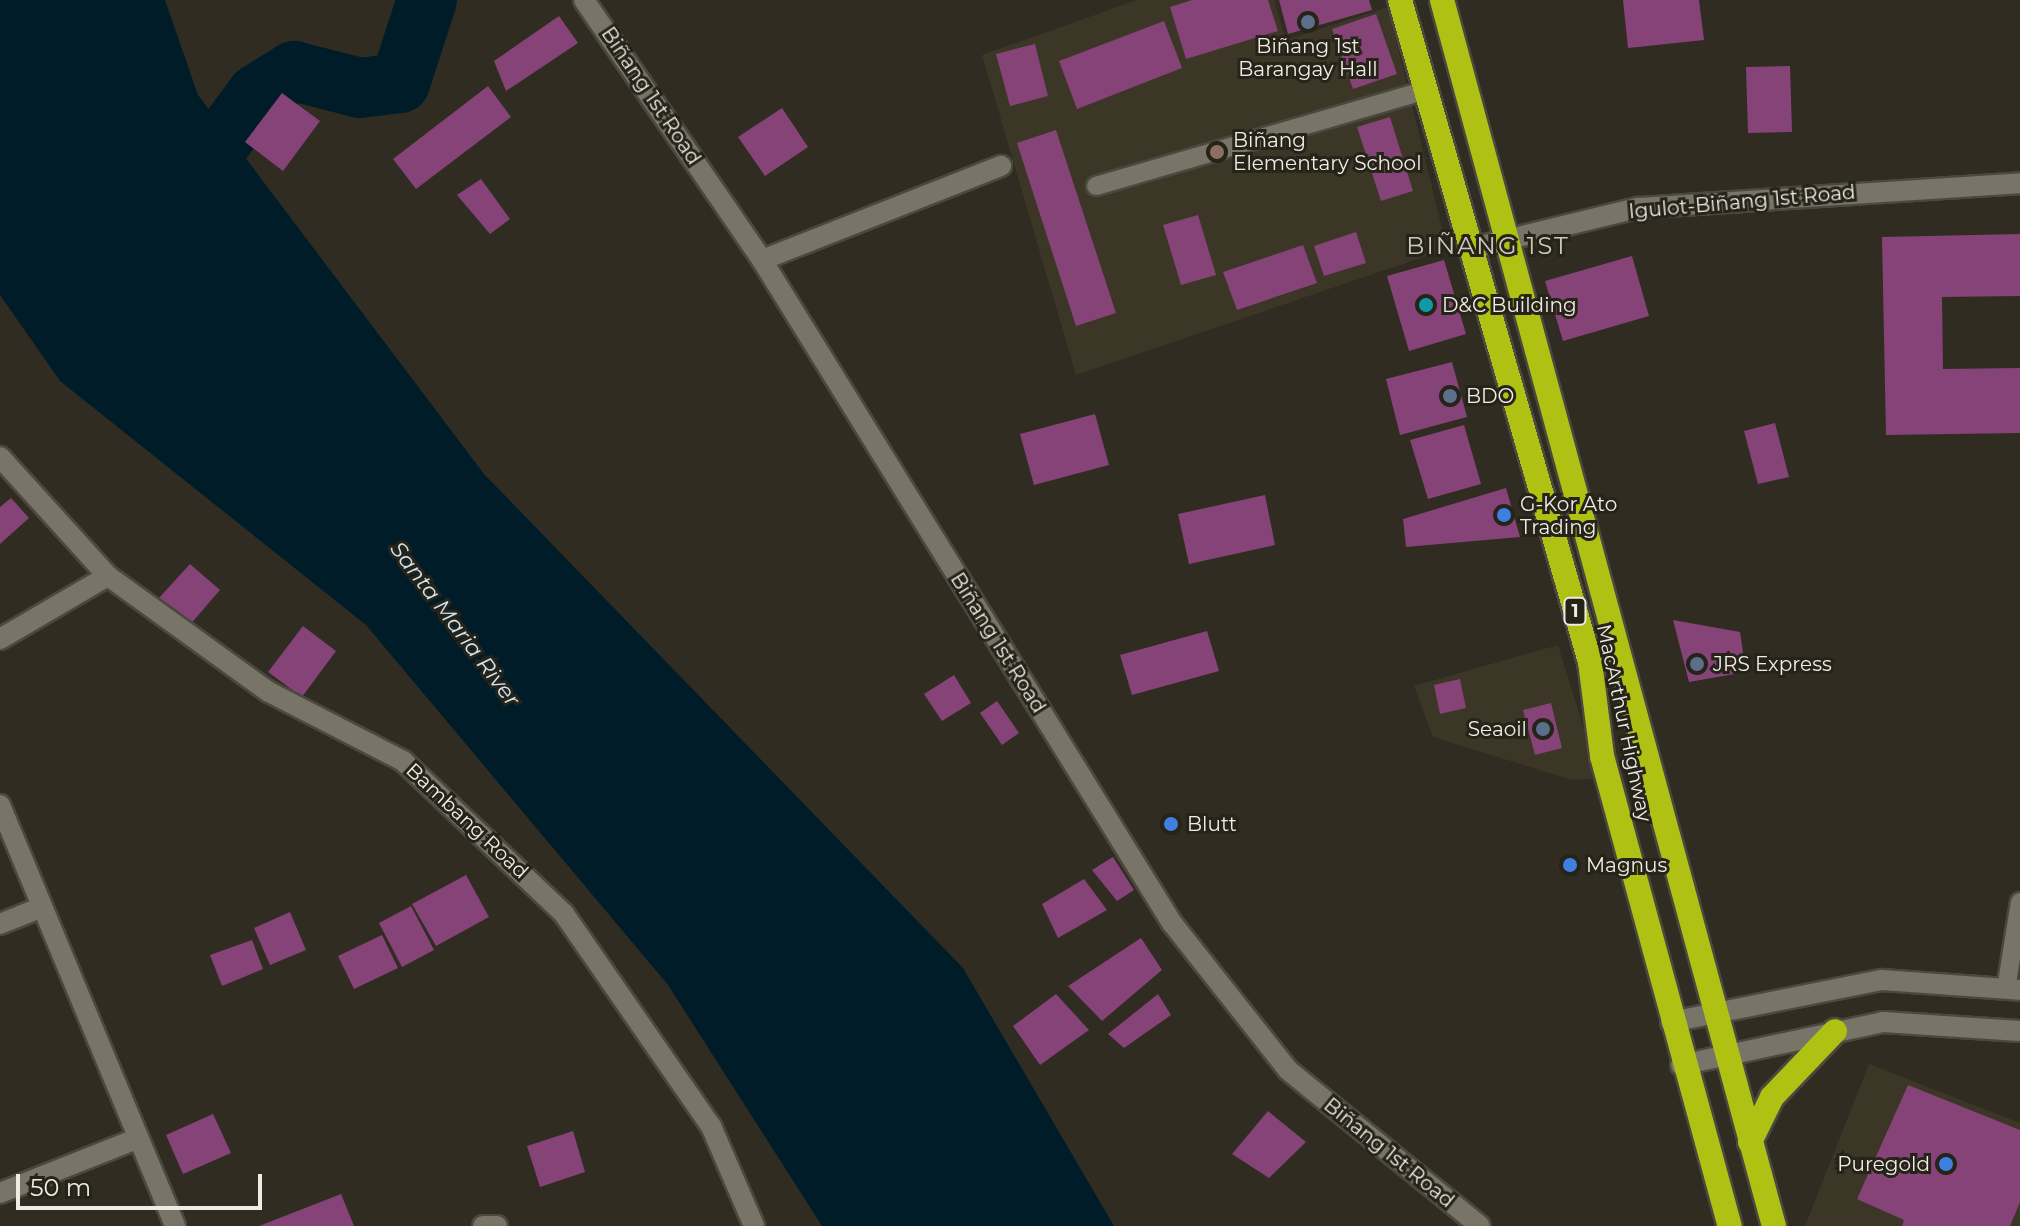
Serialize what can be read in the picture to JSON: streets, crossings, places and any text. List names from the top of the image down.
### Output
{
  "streets": {
    "highway": ["1", "MacArthur Highway"],
    "street": ["Biñang 1st Road", "Igulot-Biñang 1st Road", "Bambang Road"]
  },
  "crossings": [
    ["Igulot-Biñang 1st Road", "MacArthur Highway"]
  ],
  "districts": ["BIÑANG 1ST"],
  "water": ["Santa Maria River"],
  "places": [
    "Biñang 1st Barangay Hall",
    "Biñang Elementary School",
    "D&C Building",
    "BDO",
    "G-Kor Ato Trading",
    "JRS Express",
    "Seaoil",
    "Blutt",
    "Magnus",
    "Puregold"
  ],
  "scale_bar": "50 m"
}
